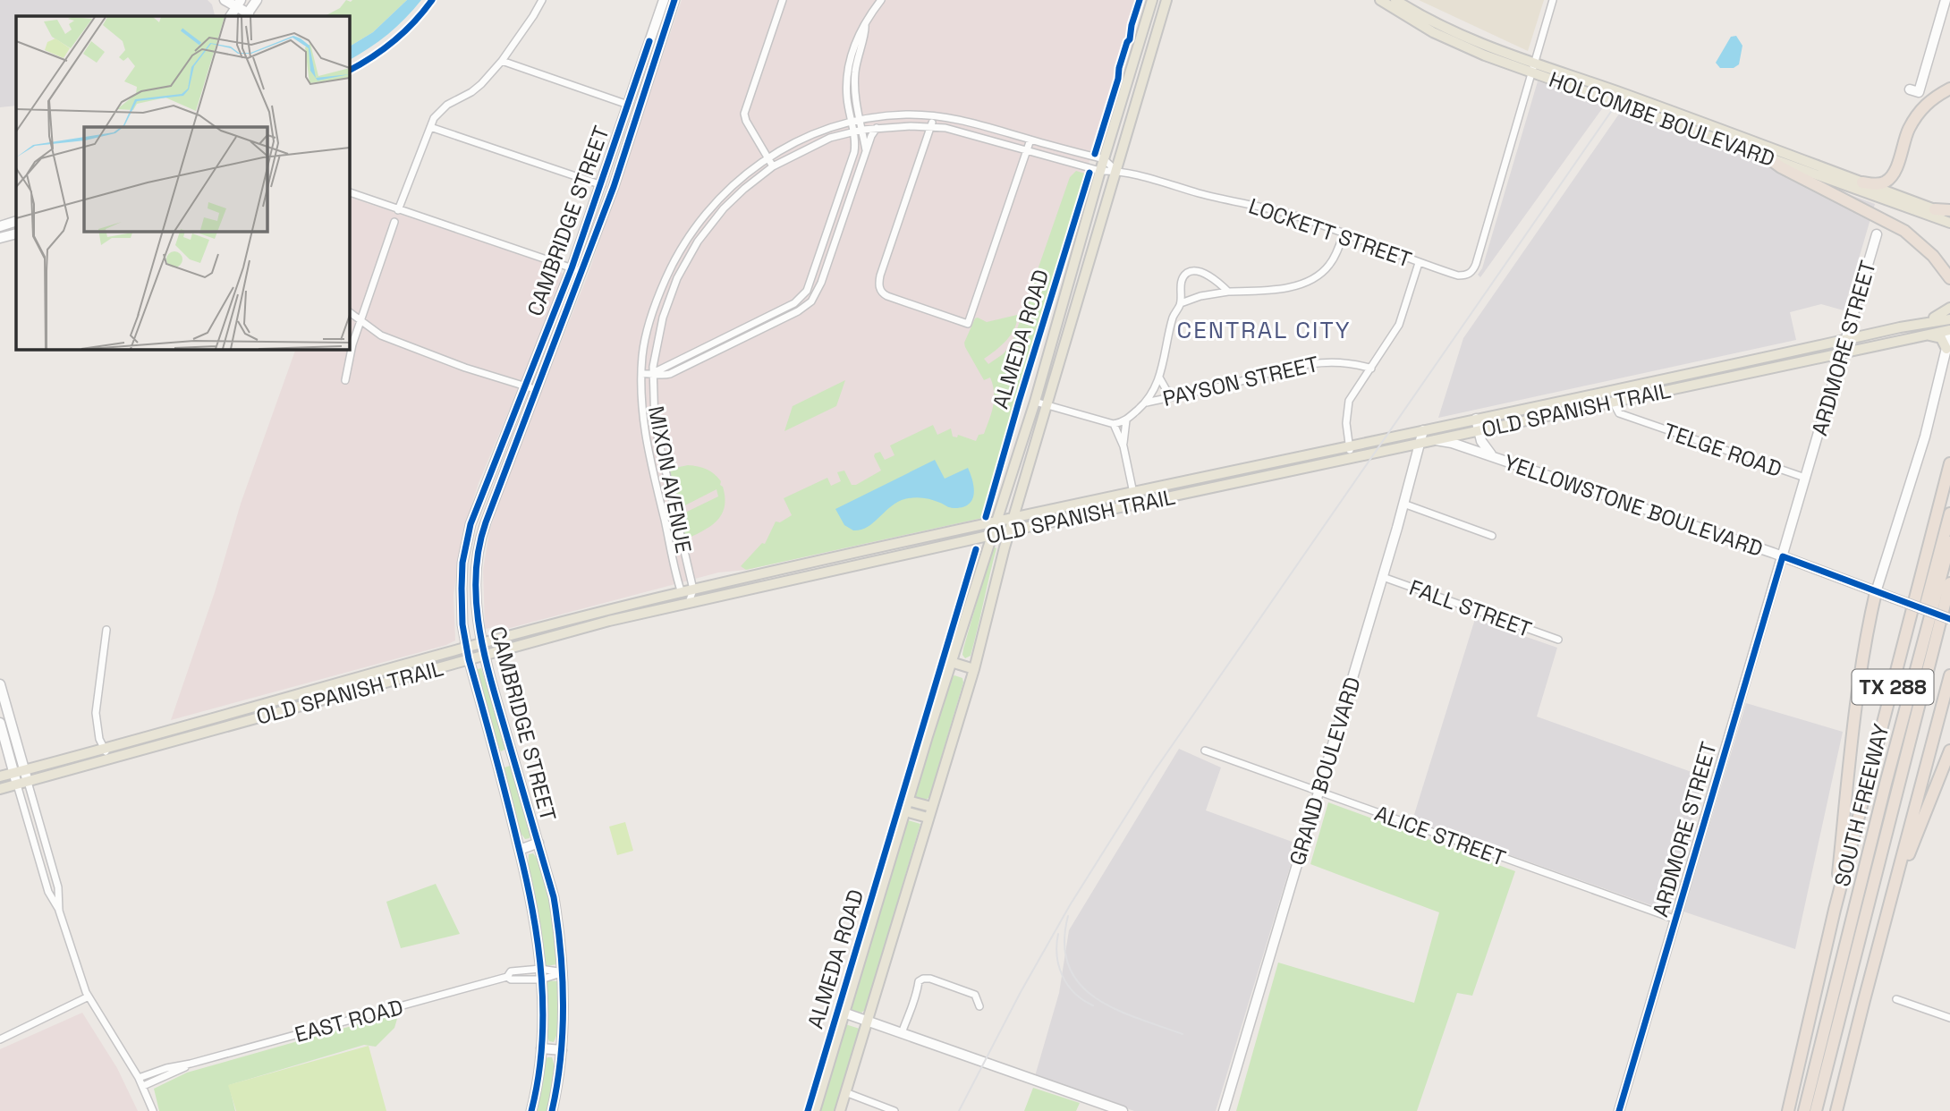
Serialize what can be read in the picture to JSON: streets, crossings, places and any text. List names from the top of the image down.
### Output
{
  "streets": {
    "highway": ["TX 288", "SOUTH FREEWAY"],
    "main road": ["HOLCOMBE BOULEVARD", "ALMEDA ROAD", "OLD SPANISH TRAIL"],
    "street": [
      "CAMBRIDGE STREET",
      "LOCKETT STREET",
      "ARDMORE STREET",
      "PAYSON STREET",
      "TELGE ROAD",
      "MIXON AVENUE",
      "YELLOWSTONE BOULEVARD",
      "FALL STREET",
      "GRAND BOULEVARD",
      "ALICE STREET",
      "EAST ROAD"
    ]
  },
  "crossings": [
    ["HOLCOMBE BOULEVARD", "LOCKETT STREET"],
    ["CAMBRIDGE STREET", "OLD SPANISH TRAIL"],
    ["CAMBRIDGE STREET", "EAST ROAD"],
    ["LOCKETT STREET", "ALMEDA ROAD"],
    ["LOCKETT STREET", "MIXON AVENUE"],
    ["ALMEDA ROAD", "OLD SPANISH TRAIL"],
    ["ALMEDA ROAD", "MIXON AVENUE"],
    ["ARDMORE STREET", "OLD SPANISH TRAIL"],
    ["ARDMORE STREET", "TELGE ROAD"],
    ["ARDMORE STREET", "YELLOWSTONE BOULEVARD"],
    ["ARDMORE STREET", "ALICE STREET"],
    ["OLD SPANISH TRAIL", "TELGE ROAD"],
    ["OLD SPANISH TRAIL", "MIXON AVENUE"],
    ["OLD SPANISH TRAIL", "YELLOWSTONE BOULEVARD"],
    ["OLD SPANISH TRAIL", "GRAND BOULEVARD"],
    ["FALL STREET", "GRAND BOULEVARD"],
    ["GRAND BOULEVARD", "ALICE STREET"]
  ],
  "districts": ["CENTRAL CITY"]
}
